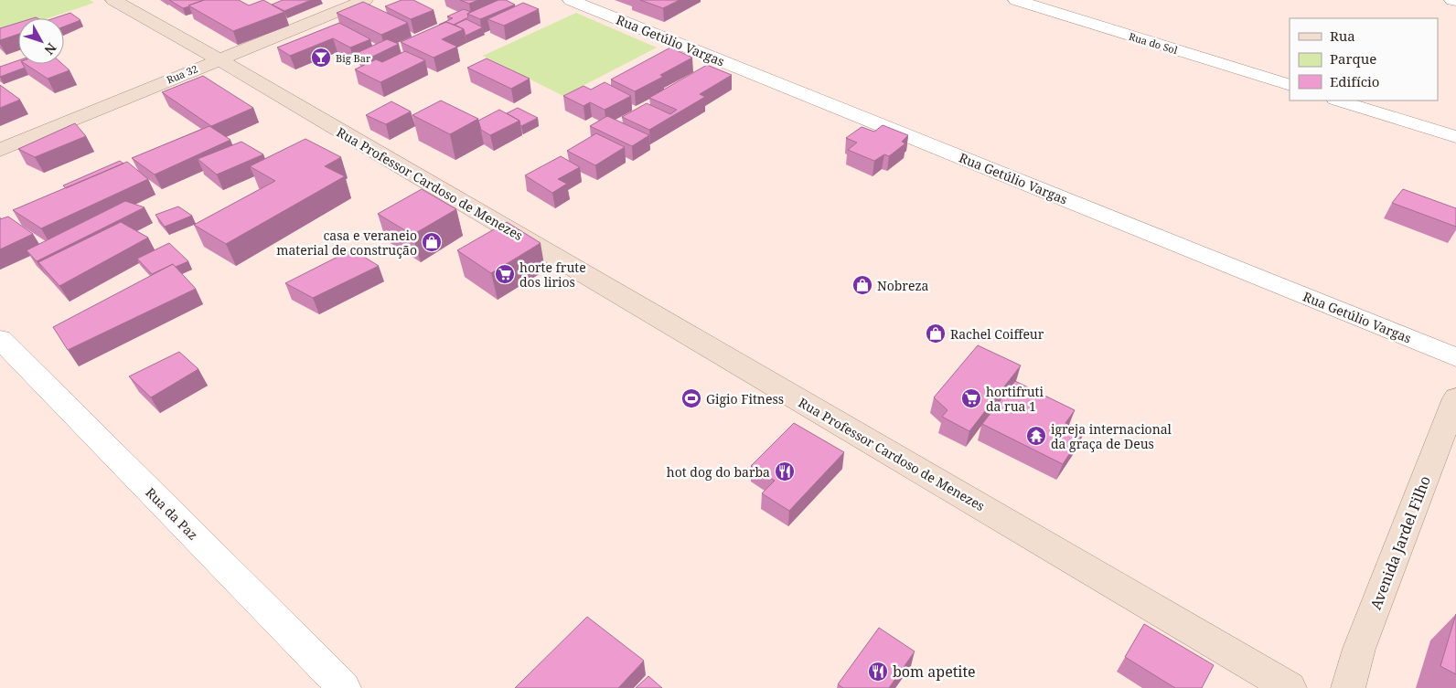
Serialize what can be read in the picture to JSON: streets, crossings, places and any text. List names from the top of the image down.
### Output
{
  "streets": {
    "main road": ["Rua 32", "Rua Professor Cardoso de Menezes", "Avenida Jardel Filho"],
    "street": ["Rua Getúlio Vargas", "Rua do Sol", "Rua da Paz"]
  },
  "crossings": [
    ["Rua 32", "Rua Professor Cardoso de Menezes"]
  ],
  "places": {
    "bar": ["Big Bar"],
    "shop": ["casa e veraneio material de construção", "Nobreza", "Rachel Coiffeur"],
    "supermarket": ["horte frute dos lirios", "hortifruti da rua 1"],
    "sports": ["Gigio Fitness"],
    "temple": ["igreja internacional da graça de Deus"],
    "restaurant": ["hot dog do barba", "bom apetite"]
  },
  "legend": ["Rua", "Parque", "Edifício"],
  "north": "bottom right"
}
